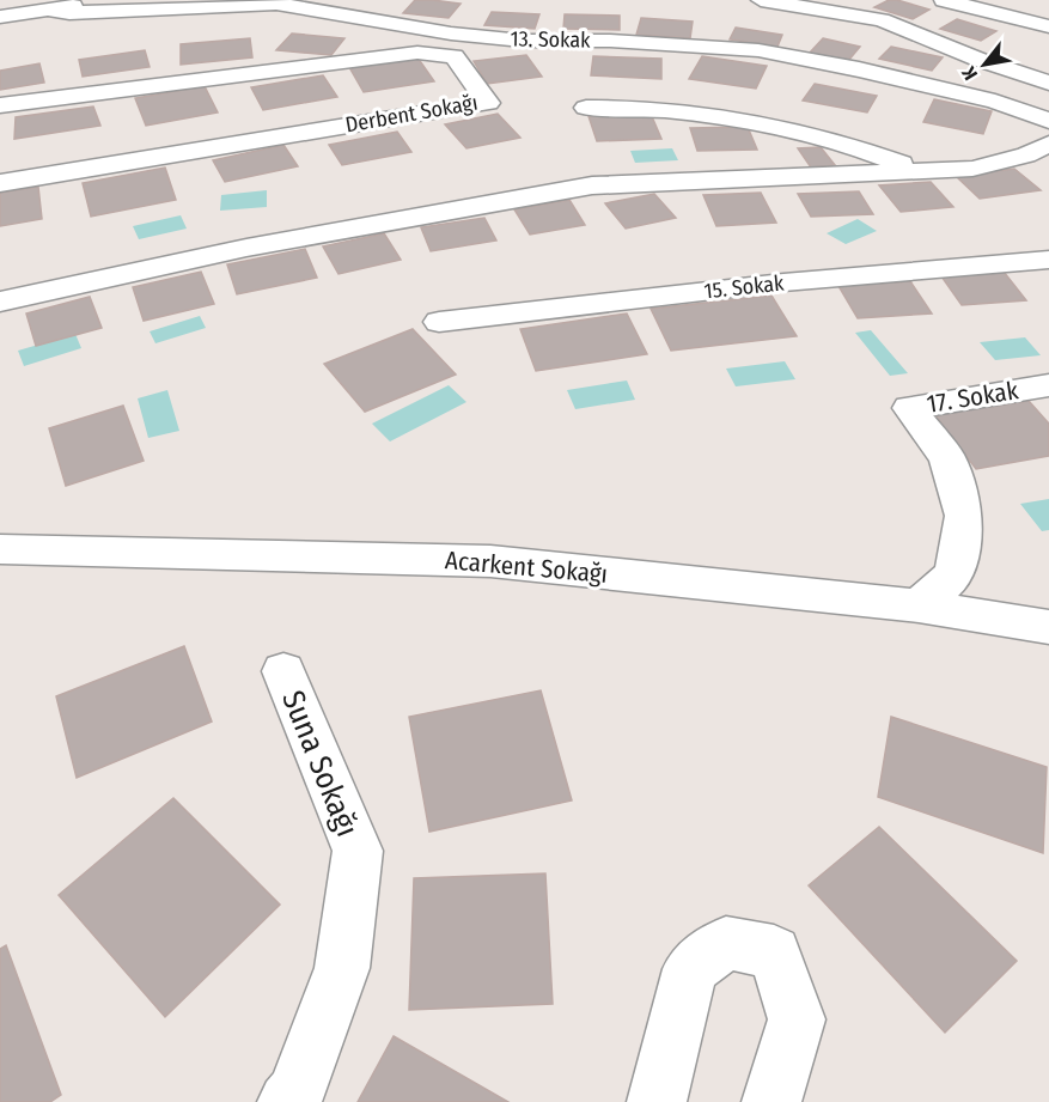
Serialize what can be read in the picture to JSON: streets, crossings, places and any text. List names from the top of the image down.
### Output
{
  "streets": {
    "street": [
      "13. Sokak",
      "Derbent Sokağı",
      "15. Sokak",
      "17. Sokak",
      "Acarkent Sokağı",
      "Suna Sokağı"
    ]
  },
  "crossings": [
    ["17. Sokak", "Acarkent Sokağı"]
  ],
  "north": "bottom left"
}
